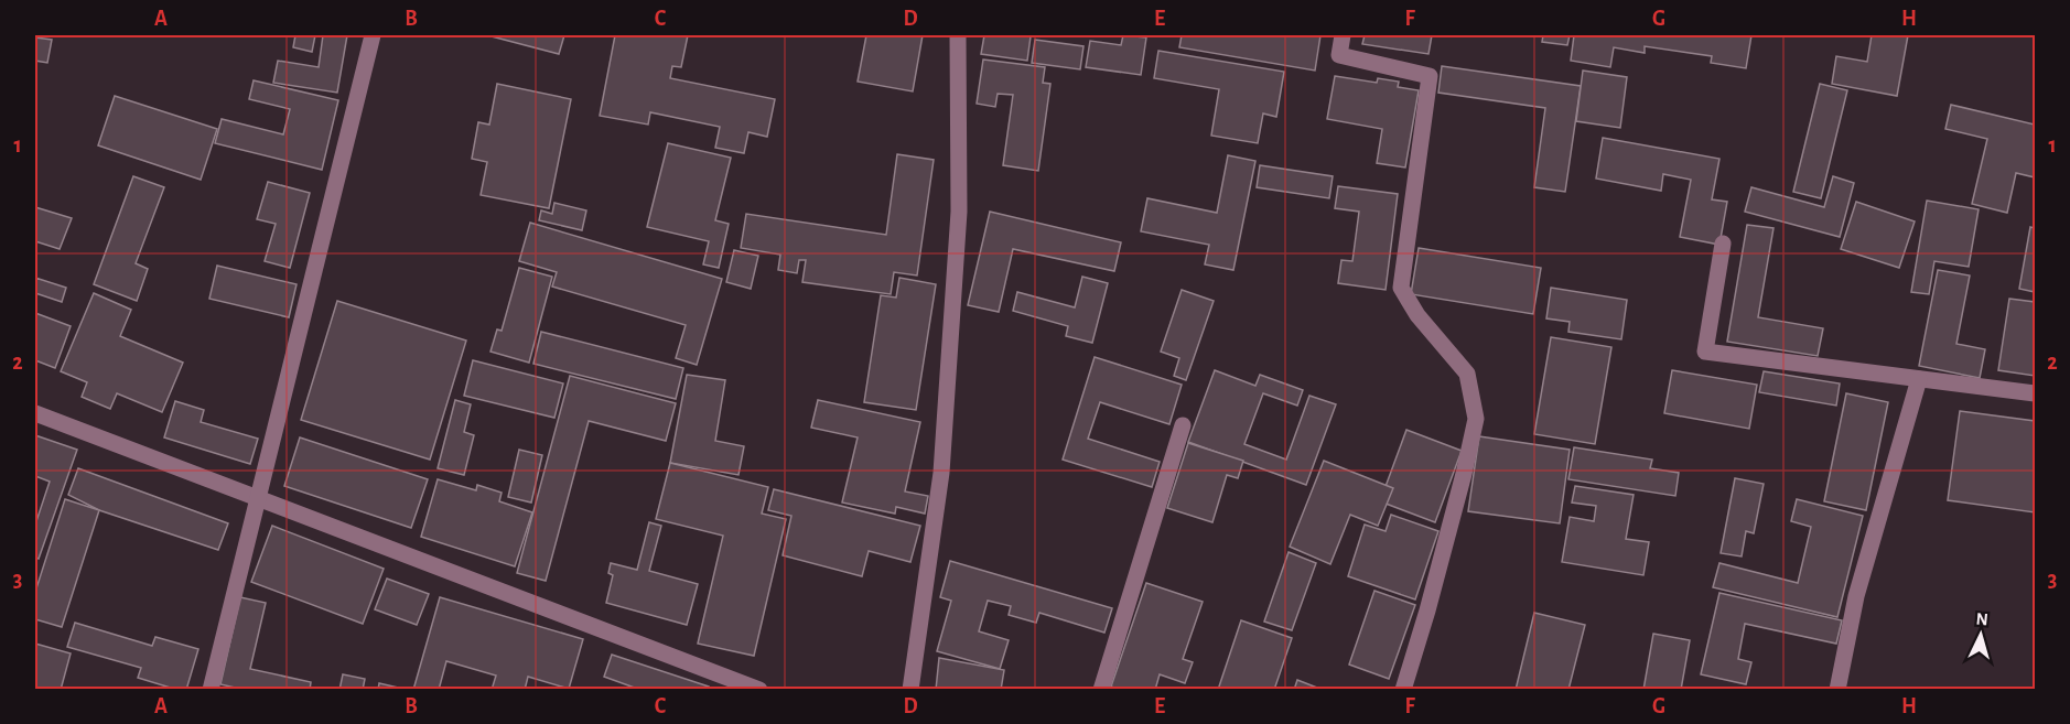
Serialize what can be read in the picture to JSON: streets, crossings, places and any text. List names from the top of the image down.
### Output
{
  "north": "top",
  "grid": {
    "columns": [
      "A",
      "B",
      "C",
      "D",
      "E",
      "F",
      "G",
      "H"
    ],
    "rows": ["1", "2", "3"]
  }
}
